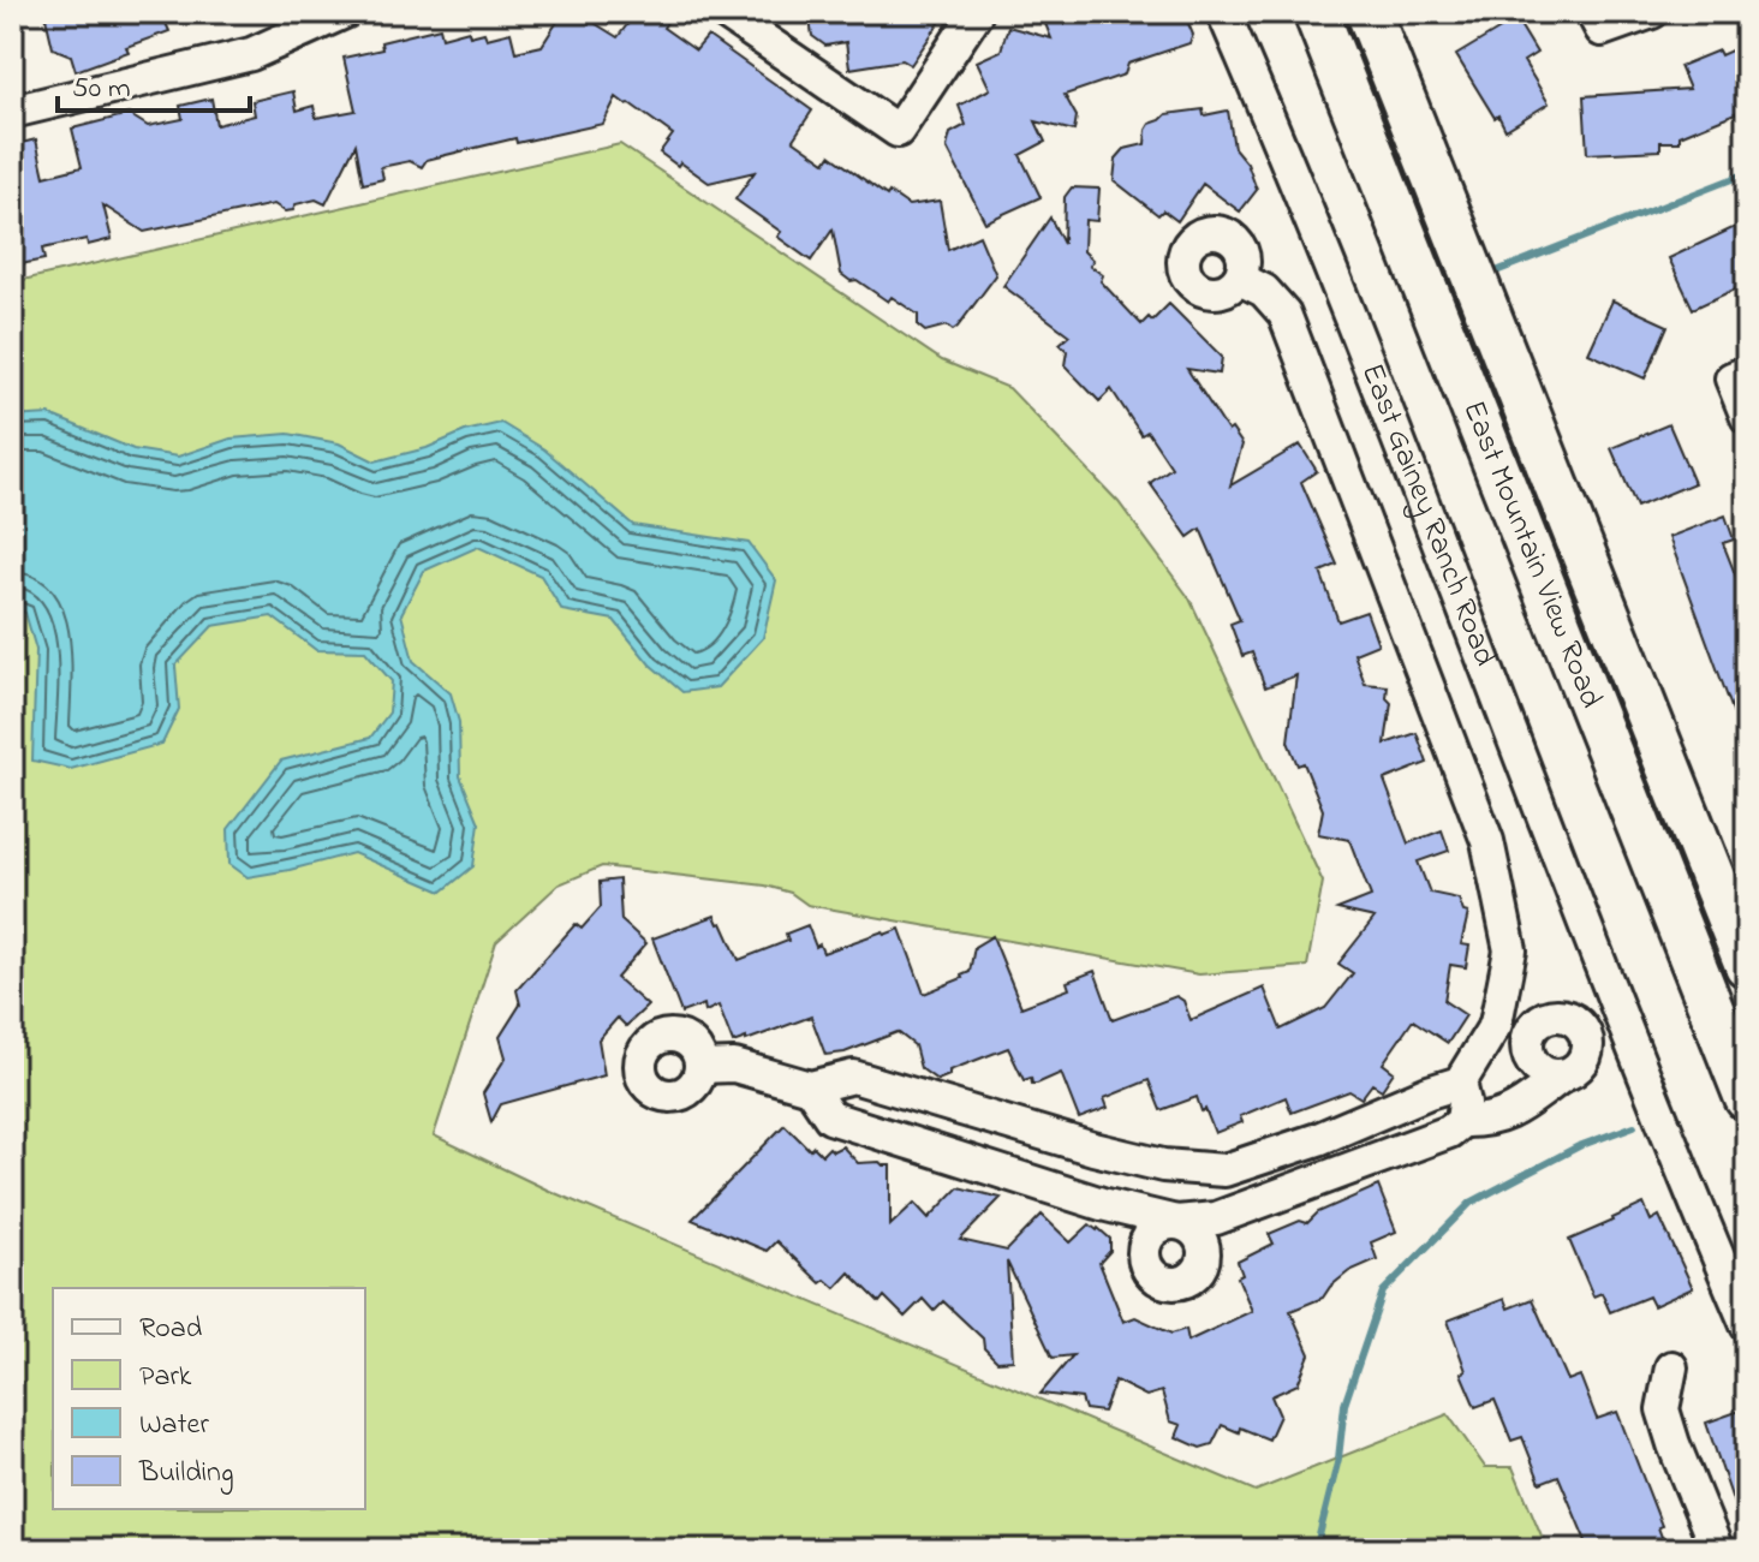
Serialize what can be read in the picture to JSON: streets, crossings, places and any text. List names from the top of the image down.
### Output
{
  "streets": {
    "main road": ["East Mountain View Road"],
    "street": ["East Gainey Ranch Road"]
  },
  "legend": [
    "Road",
    "Park",
    "Water",
    "Building"
  ],
  "scale_bar": "50 m"
}
